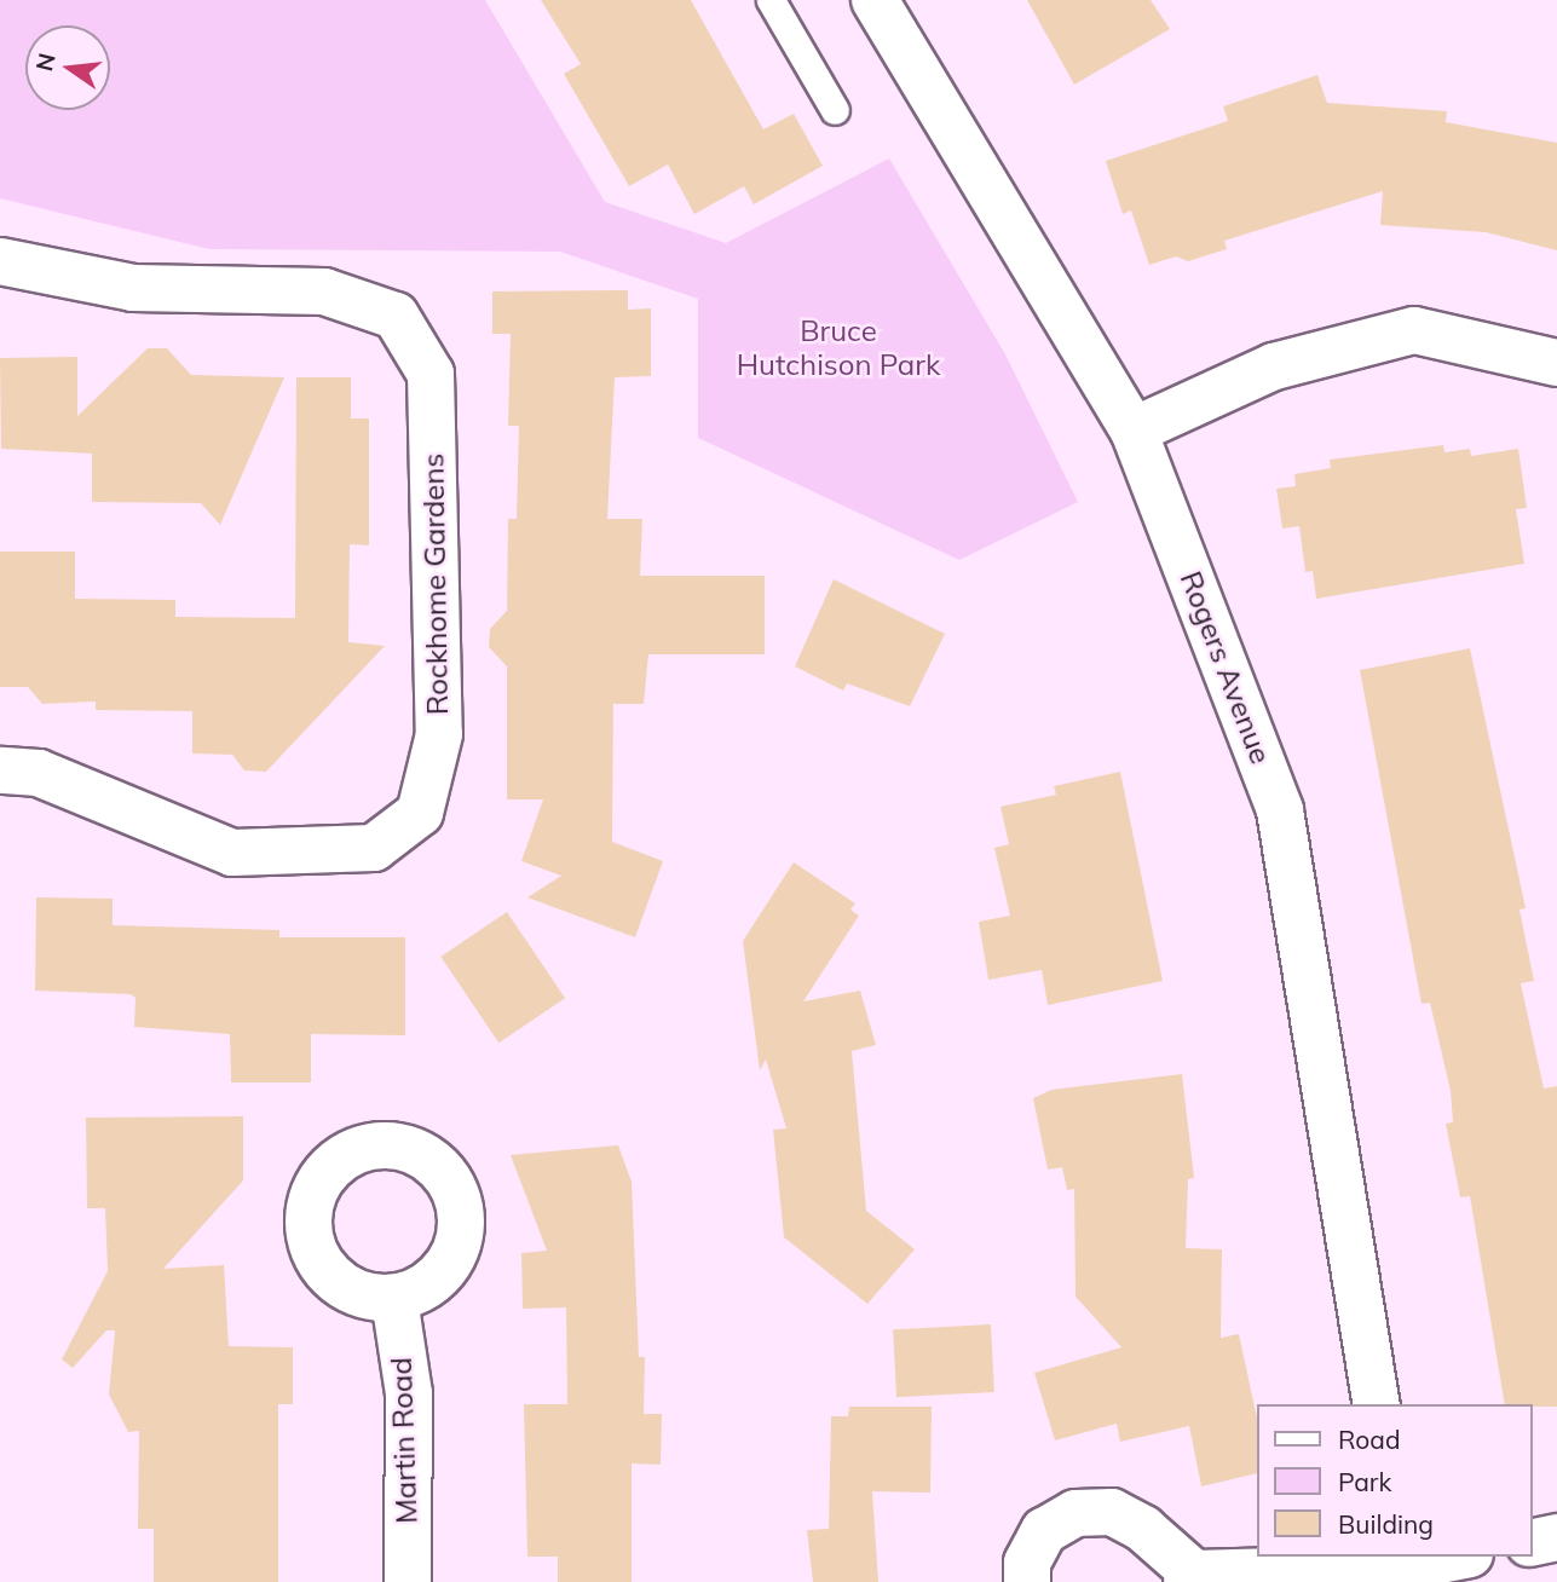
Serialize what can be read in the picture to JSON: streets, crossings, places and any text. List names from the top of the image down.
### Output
{
  "streets": {
    "street": ["Rockhome Gardens", "Rogers Avenue", "Martin Road"]
  },
  "parks": ["Bruce Hutchison Park"],
  "legend": ["Road", "Park", "Building"],
  "north": "left"
}
